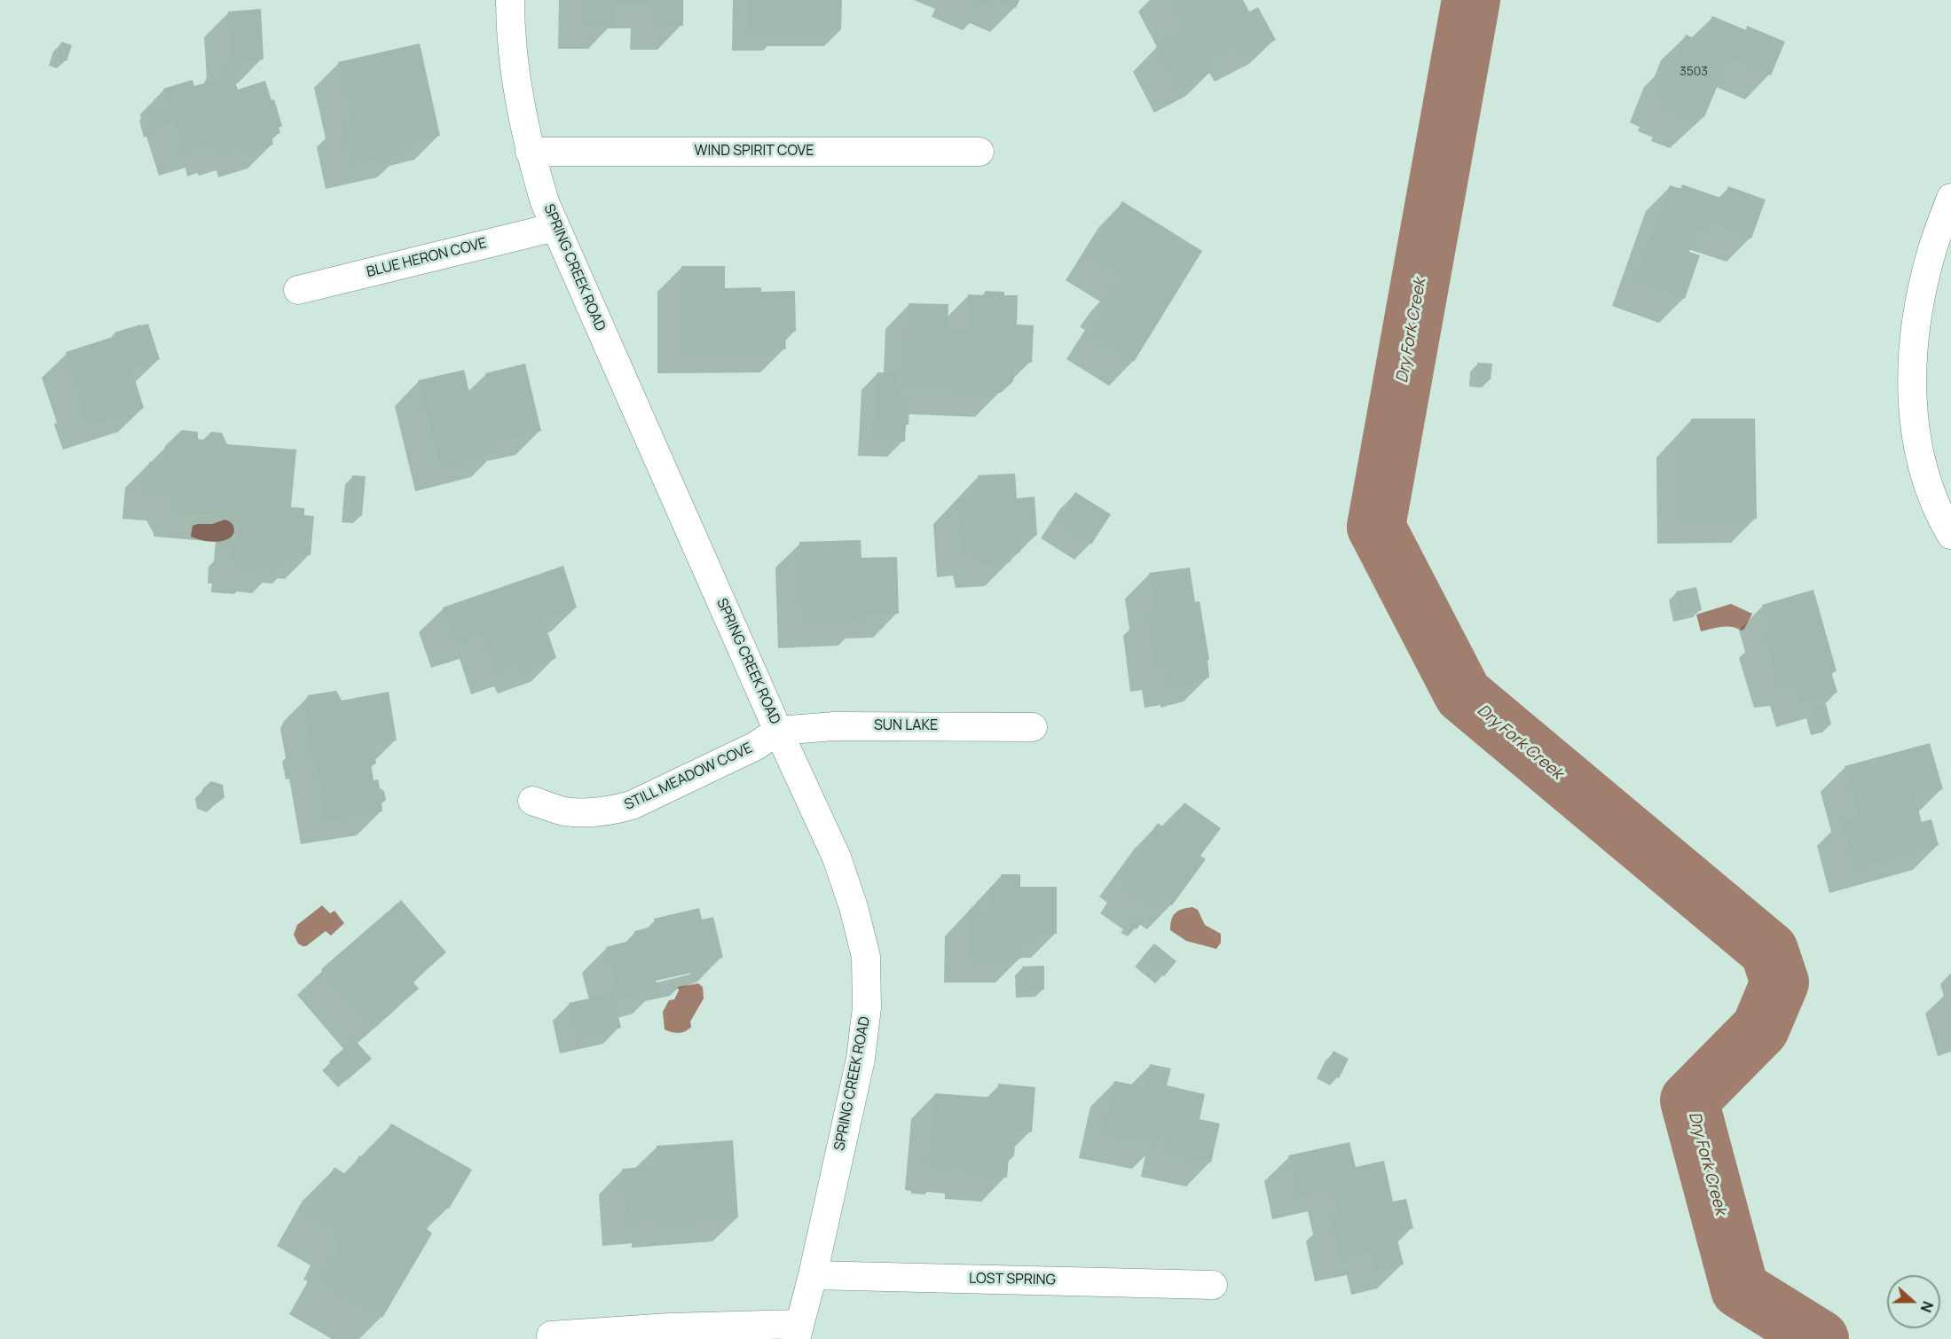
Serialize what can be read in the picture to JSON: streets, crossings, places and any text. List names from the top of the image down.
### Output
{
  "streets": {
    "street": [
      "WIND SPIRIT COVE",
      "BLUE HERON COVE",
      "SPRING CREEK ROAD",
      "SUN LAKE",
      "STILL MEADOW COVE",
      "LOST SPRING"
    ]
  },
  "crossings": [
    ["WIND SPIRIT COVE", "SPRING CREEK ROAD"],
    ["BLUE HERON COVE", "SPRING CREEK ROAD"],
    ["SPRING CREEK ROAD", "SUN LAKE"],
    ["SPRING CREEK ROAD", "STILL MEADOW COVE"],
    ["SPRING CREEK ROAD", "LOST SPRING"],
    ["SUN LAKE", "STILL MEADOW COVE"]
  ],
  "water": ["Dry Fork Creek"],
  "house_numbers": ["3503"],
  "north": "right"
}
